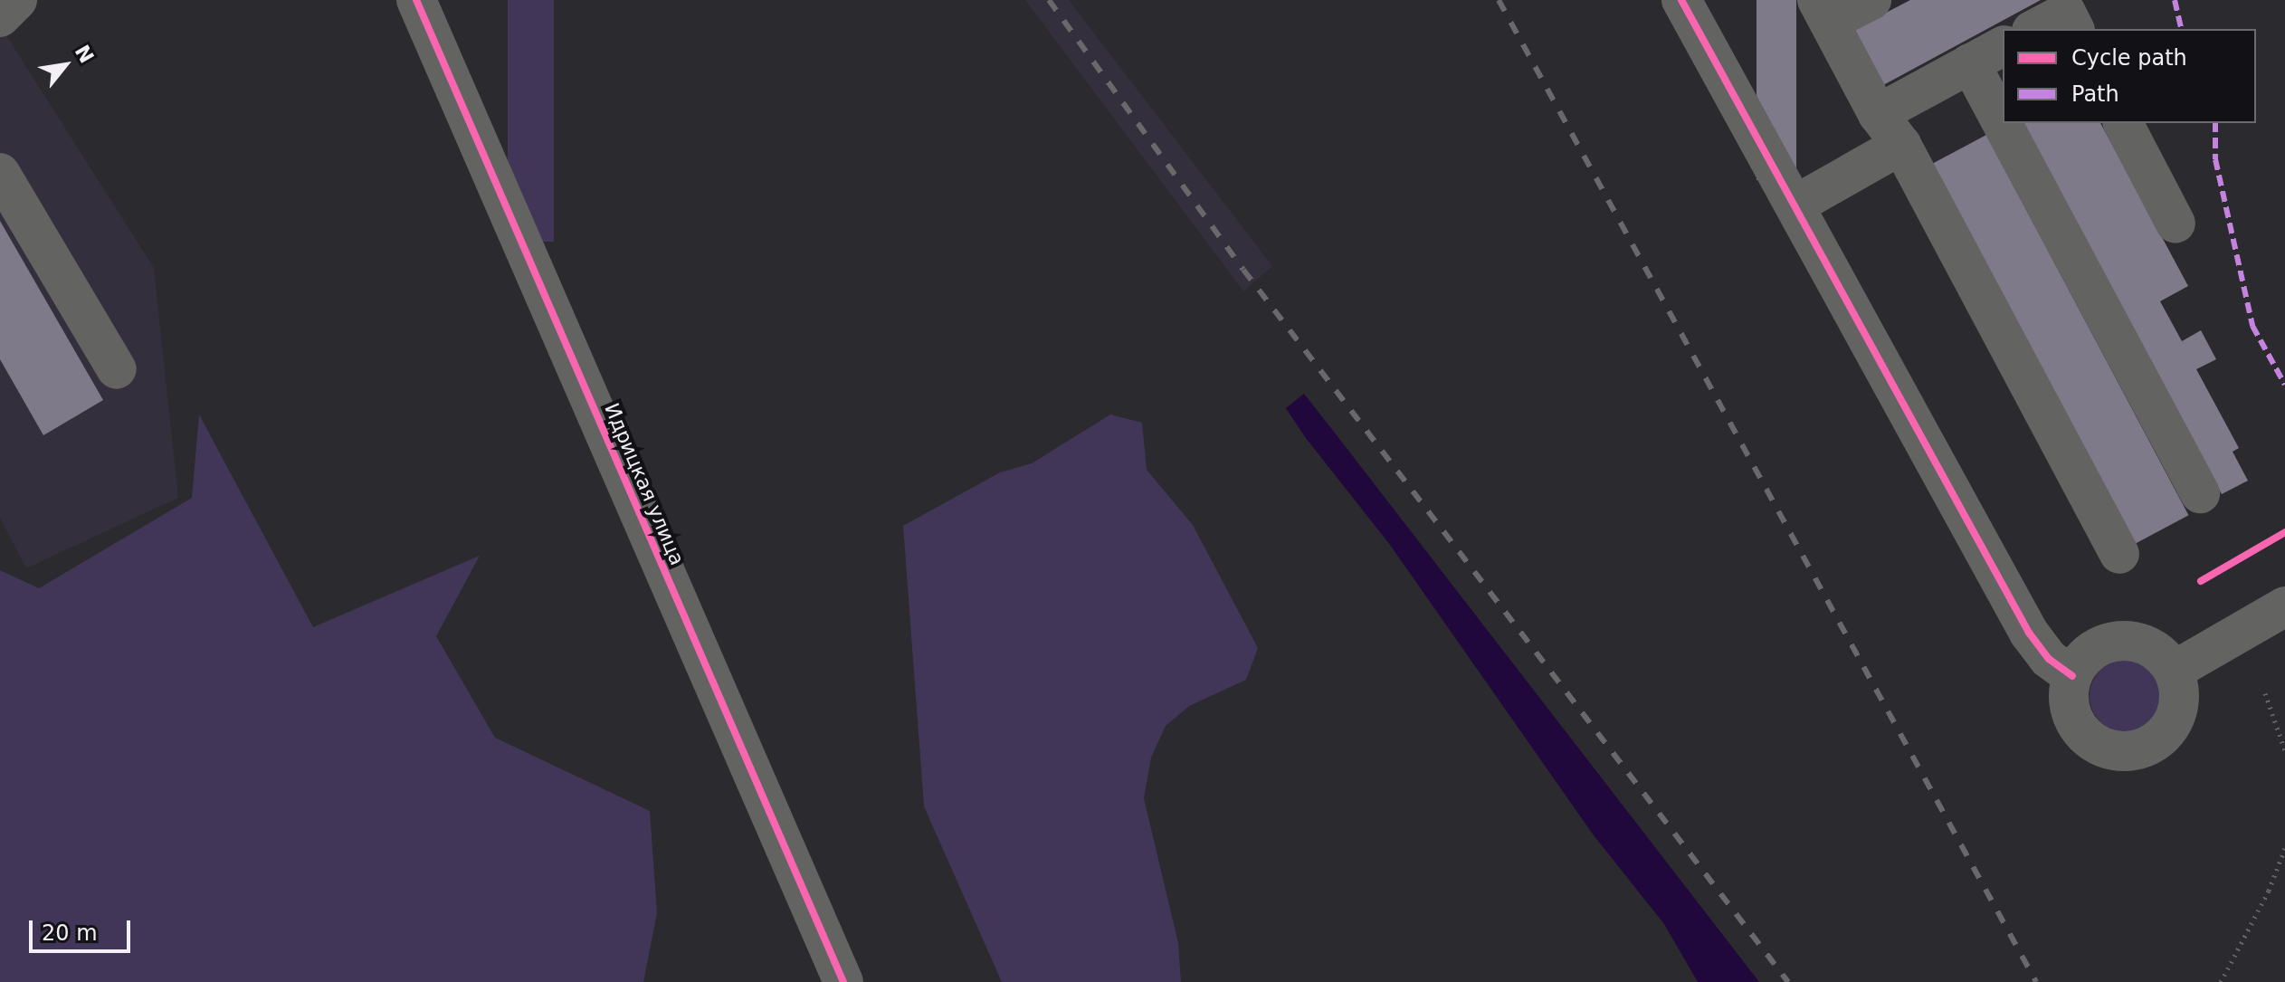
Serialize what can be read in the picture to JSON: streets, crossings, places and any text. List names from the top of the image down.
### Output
{
  "streets": {
    "street": ["Идрицкая улица"]
  },
  "legend": ["Cycle path", "Path"],
  "scale_bar": "20 m",
  "north": "top right"
}
